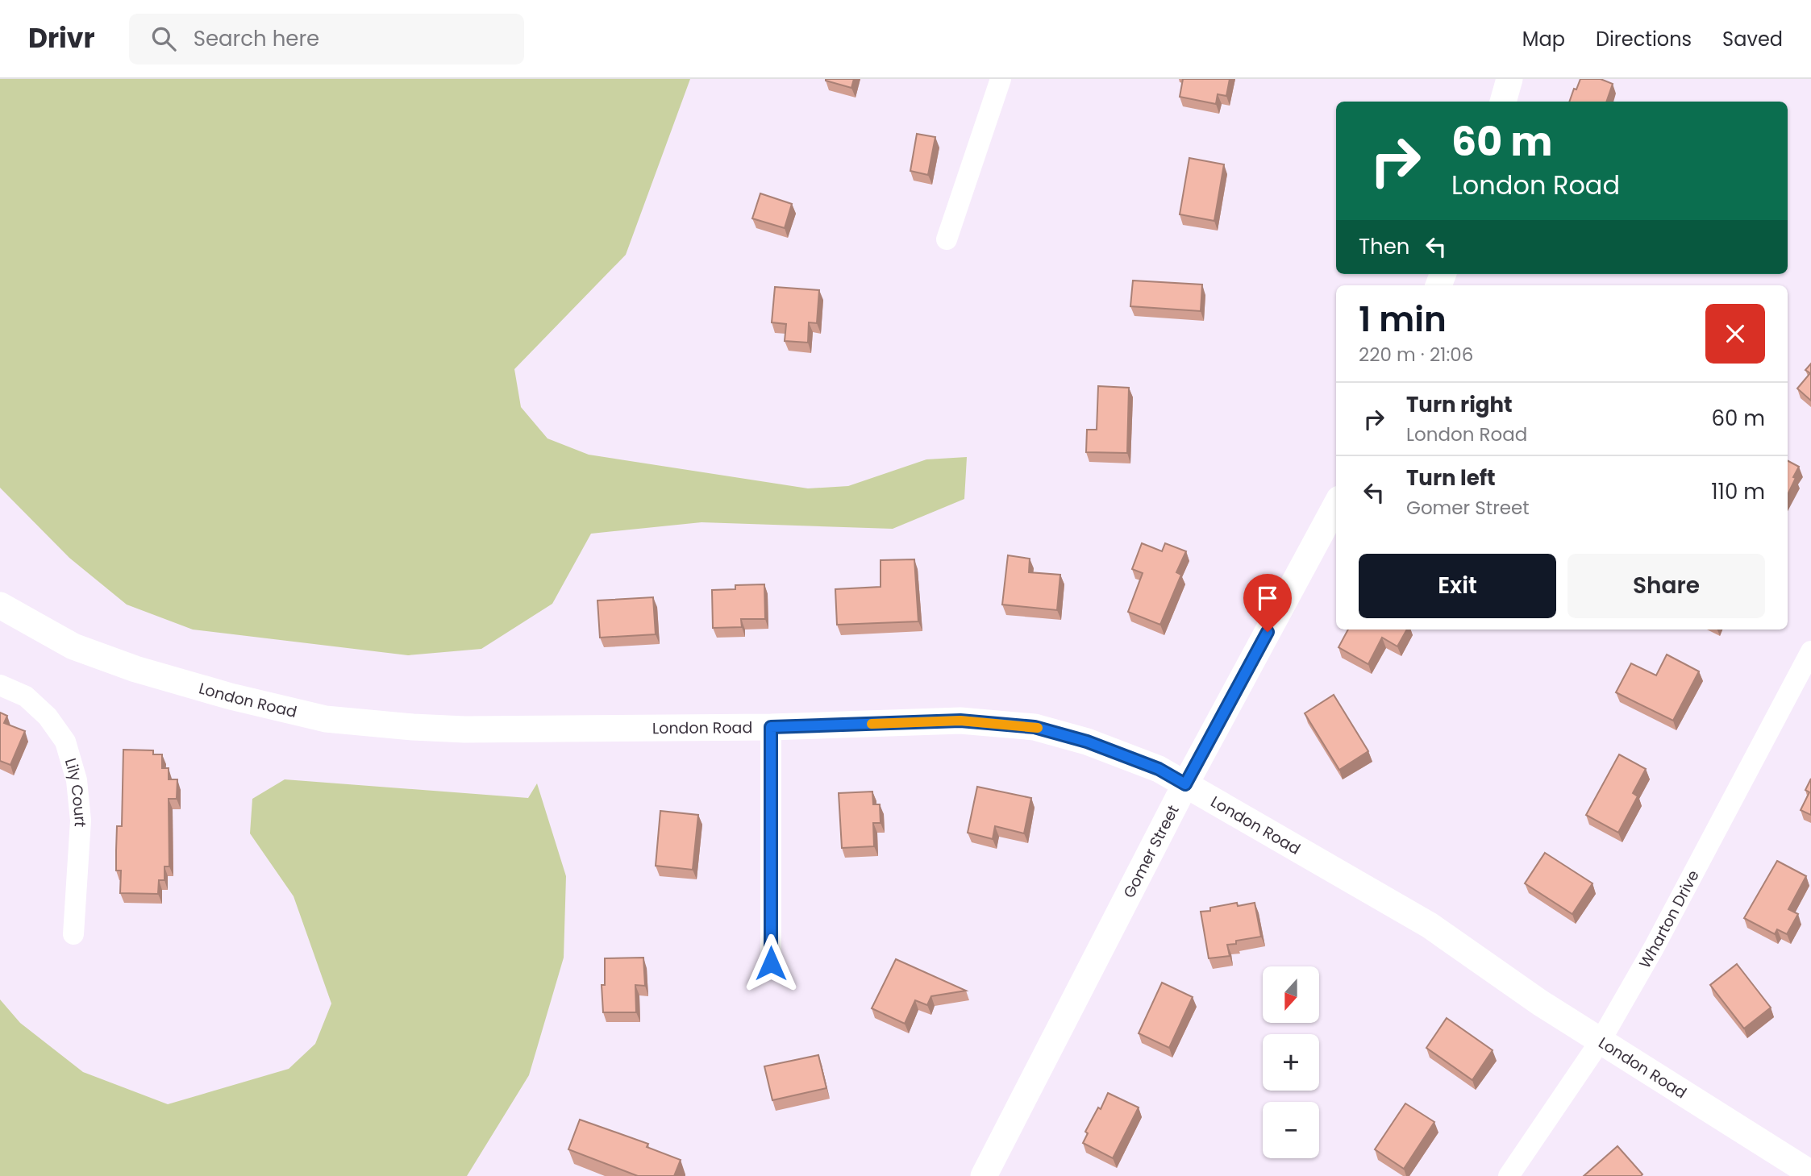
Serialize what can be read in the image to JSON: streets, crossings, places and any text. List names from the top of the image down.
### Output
{
  "streets": {
    "street": [
      "London Road",
      "Lily Court",
      "Gomer Street",
      "Wharton Drive"
    ]
  },
  "crossings": [
    ["London Road", "Gomer Street"],
    ["London Road", "Wharton Drive"]
  ],
  "north": "bottom",
  "page": {
    "header": "Drivr",
    "search": "Search here",
    "nav": ["Map", "Directions", "Saved"],
    "turn": ["60 m", "London Road"],
    "then": "Then",
    "heading": ["1 min", "220 m · 21:06"],
    "list": [
      {
        "name": "Turn right",
        "note": "London Road",
        "value": "60 m"
      },
      {
        "name": "Turn left",
        "note": "Gomer Street",
        "value": "110 m"
      }
    ],
    "buttons": ["Exit", "Share"],
    "map_buttons": ["+", "−"]
  }
}
